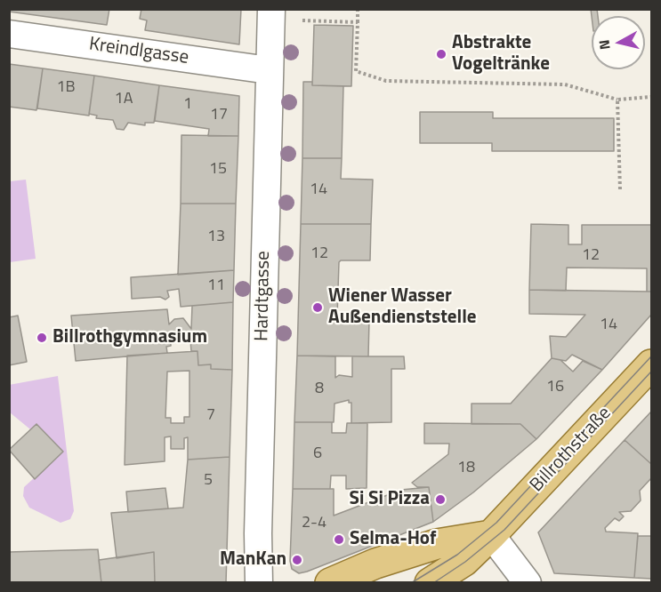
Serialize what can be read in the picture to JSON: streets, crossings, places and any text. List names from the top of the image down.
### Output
{
  "streets": {
    "main road": ["Billrothstraße"],
    "street": ["Kreindlgasse", "Hardtgasse"]
  },
  "crossings": [
    ["Kreindlgasse", "Hardtgasse"]
  ],
  "places": [
    "Abstrakte Vogeltränke",
    "Wiener Wasser Außendienststelle",
    "Billrothgymnasium",
    "Si Si Pizza",
    "Selma-Hof",
    "ManKan"
  ],
  "house_numbers": [
    "1B",
    "1A",
    "1",
    "17",
    "15",
    "14",
    "13",
    "12",
    "12",
    "11",
    "14",
    "16",
    "8",
    "7",
    "6",
    "18",
    "5",
    "2-4"
  ],
  "north": "left"
}
